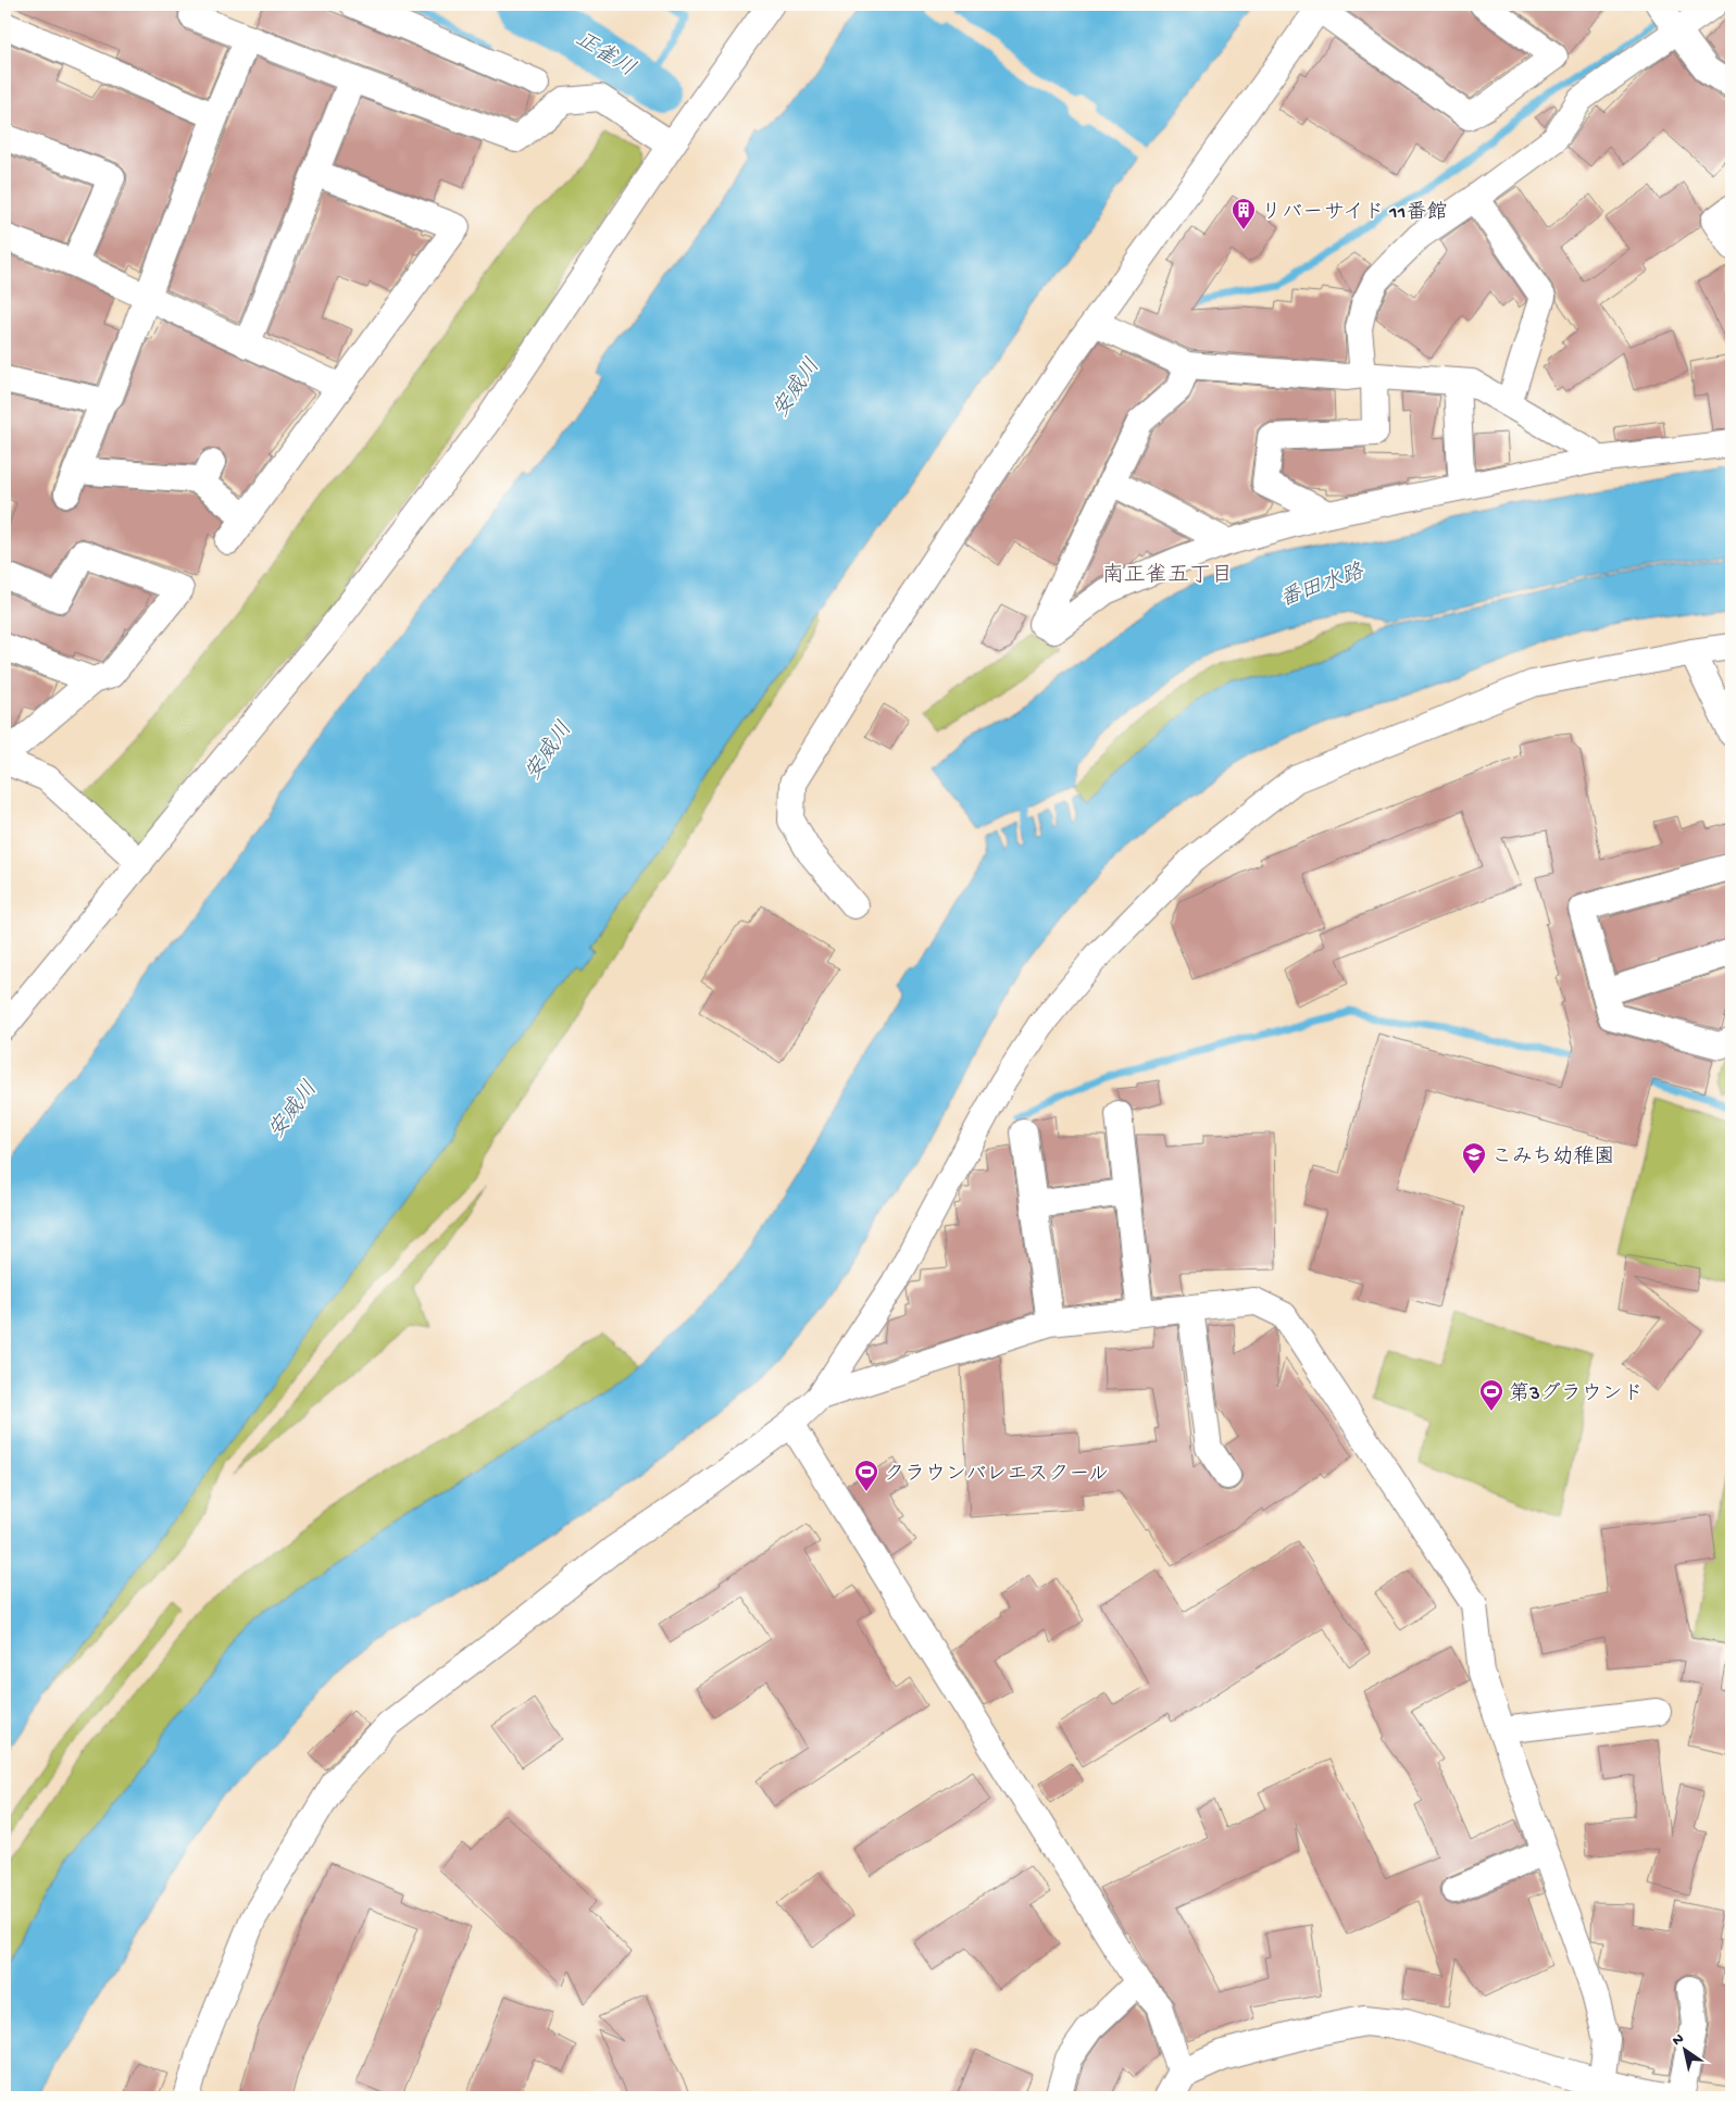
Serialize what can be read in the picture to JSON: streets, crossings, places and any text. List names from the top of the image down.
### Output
{
  "districts": ["南正雀五丁目"],
  "water": ["正雀川", "安威川", "番田水路"],
  "places": {
    "building": ["リバーサイド 11番館"],
    "school or university": ["こみち幼稚園"],
    "sports": ["第3グラウンド", "クラウンバレエスクール"]
  },
  "north": "top left"
}
